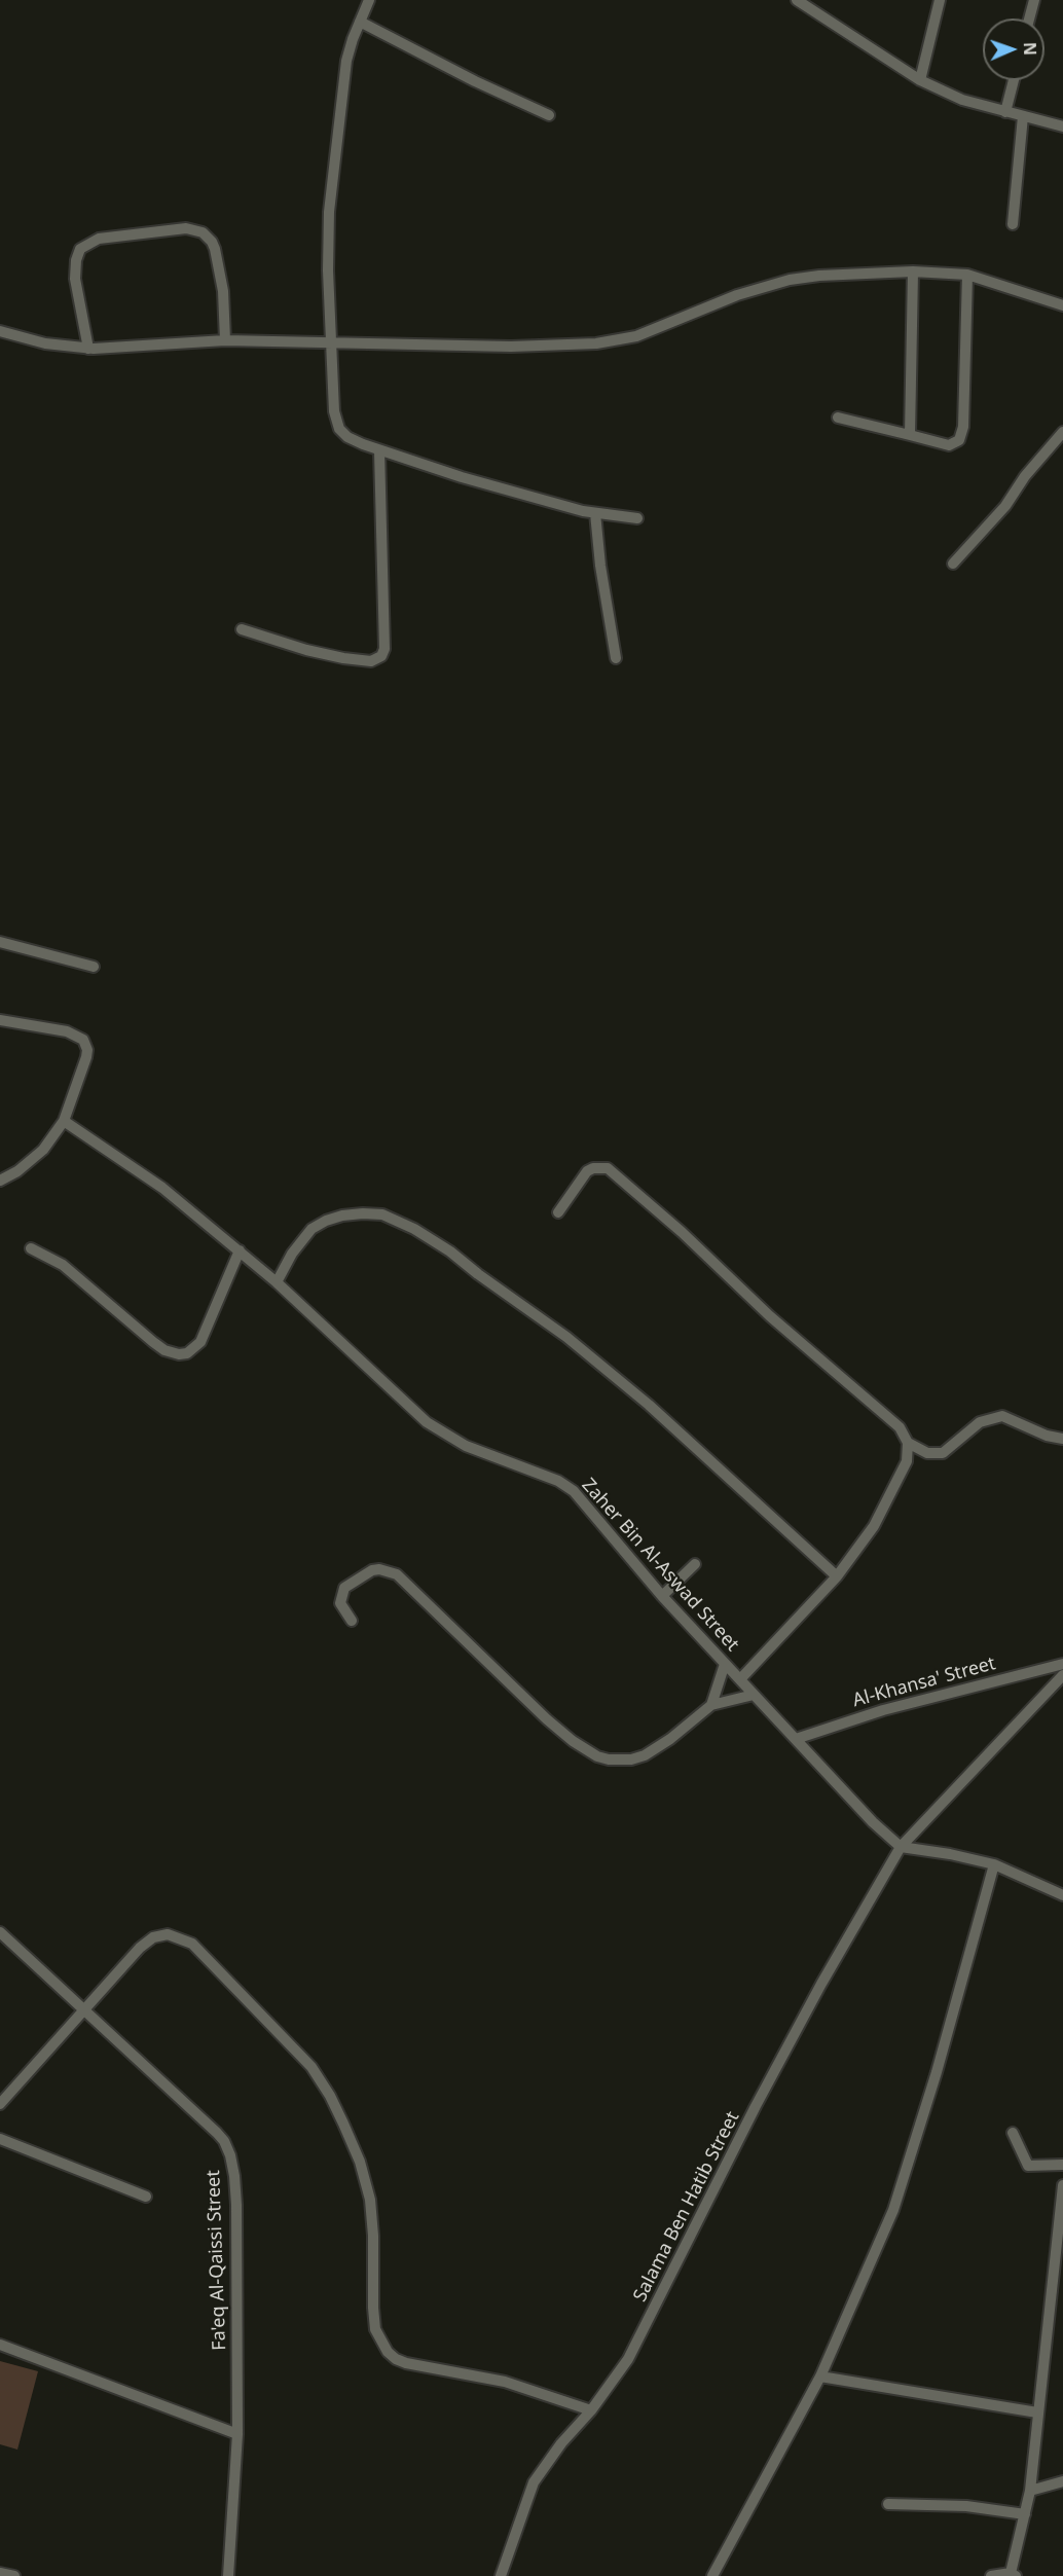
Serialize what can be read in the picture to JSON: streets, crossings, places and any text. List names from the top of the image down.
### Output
{
  "streets": {
    "street": [
      "Zaher Bin Al-Aswad Street",
      "Al-Khansa' Street",
      "Salama Ben Hatib Street",
      "Fa'eq Al-Qaissi Street"
    ]
  },
  "crossings": [
    ["Zaher Bin Al-Aswad Street", "Al-Khansa' Street"],
    ["Zaher Bin Al-Aswad Street", "Salama Ben Hatib Street"]
  ],
  "north": "right"
}
